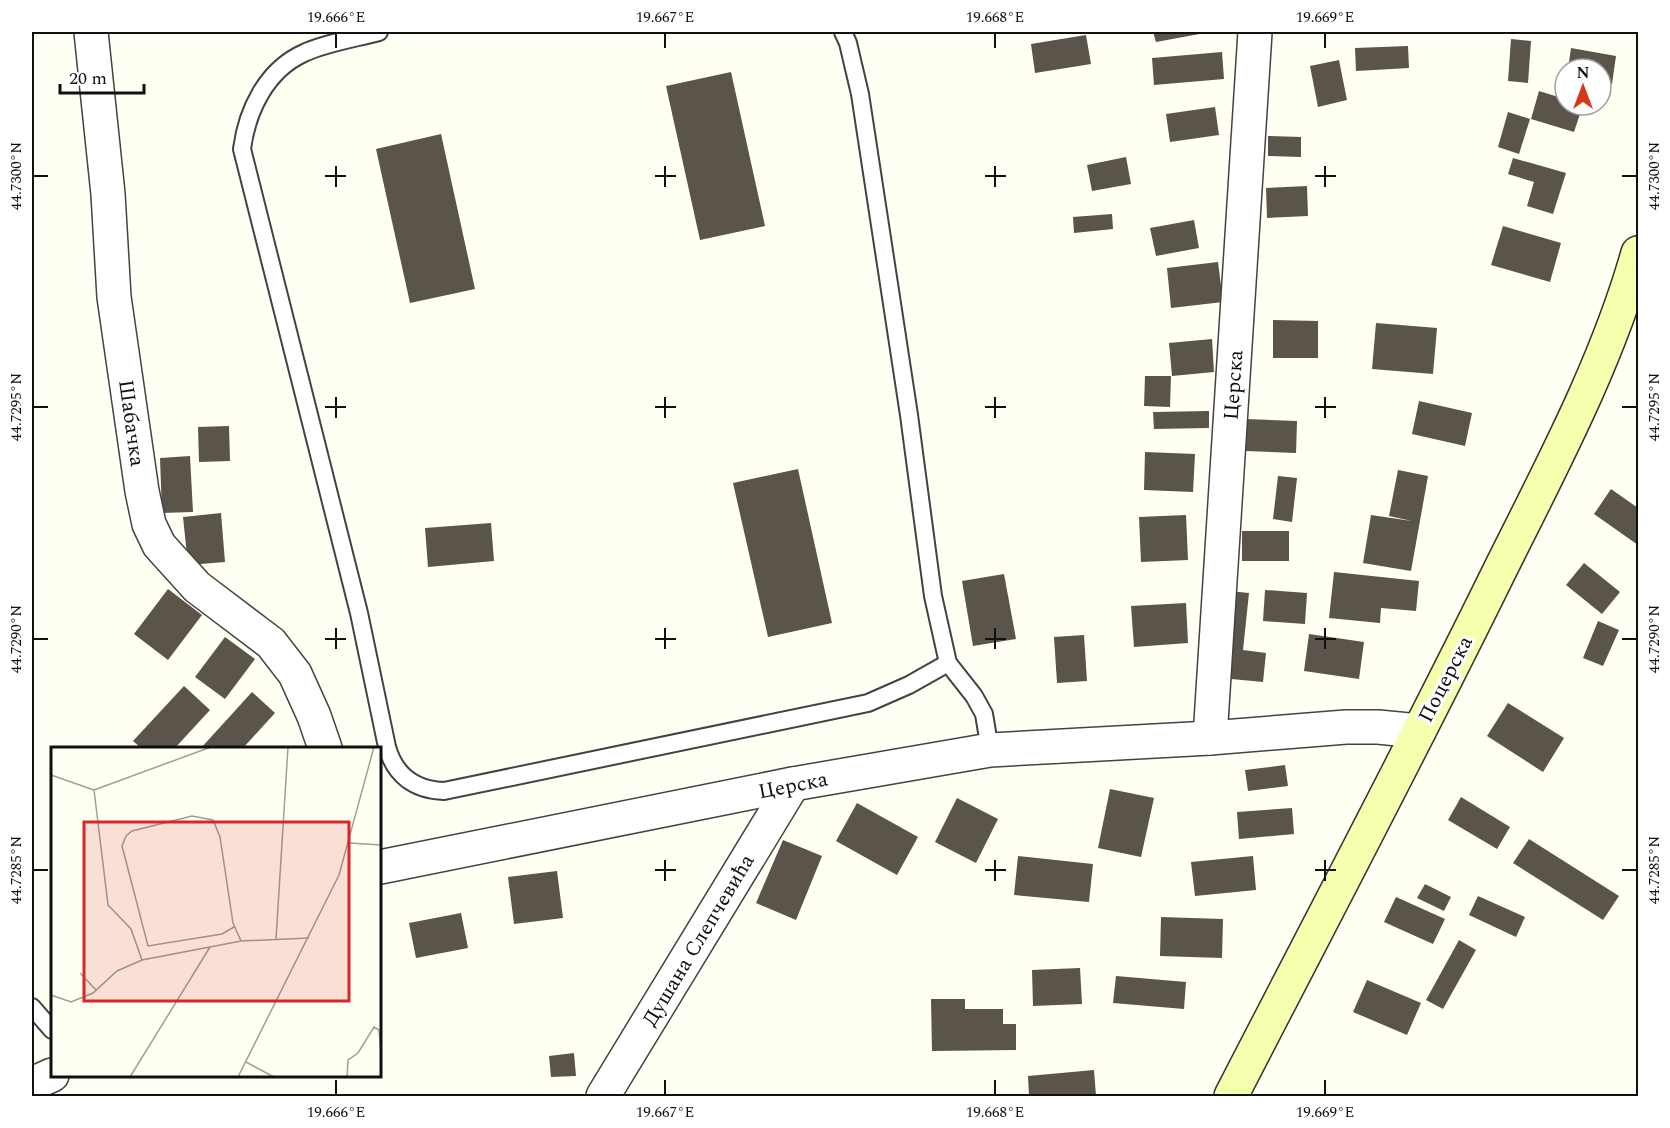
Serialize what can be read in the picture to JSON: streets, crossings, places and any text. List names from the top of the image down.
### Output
{
  "streets": {
    "main road": ["Поцерска"],
    "street": ["Церска", "Шабачка", "Душана Слепчевића"]
  },
  "crossings": [
    ["Церска", "Поцерска"],
    ["Церска", "Душана Слепчевића"]
  ],
  "scale_bar": "20 m",
  "north": "top",
  "coordinates": [
    "19.666°E",
    "19.667°E",
    "19.668°E",
    "19.669°E",
    "44.7300°N",
    "44.7295°N",
    "44.7290°N",
    "44.7285°N"
  ]
}
